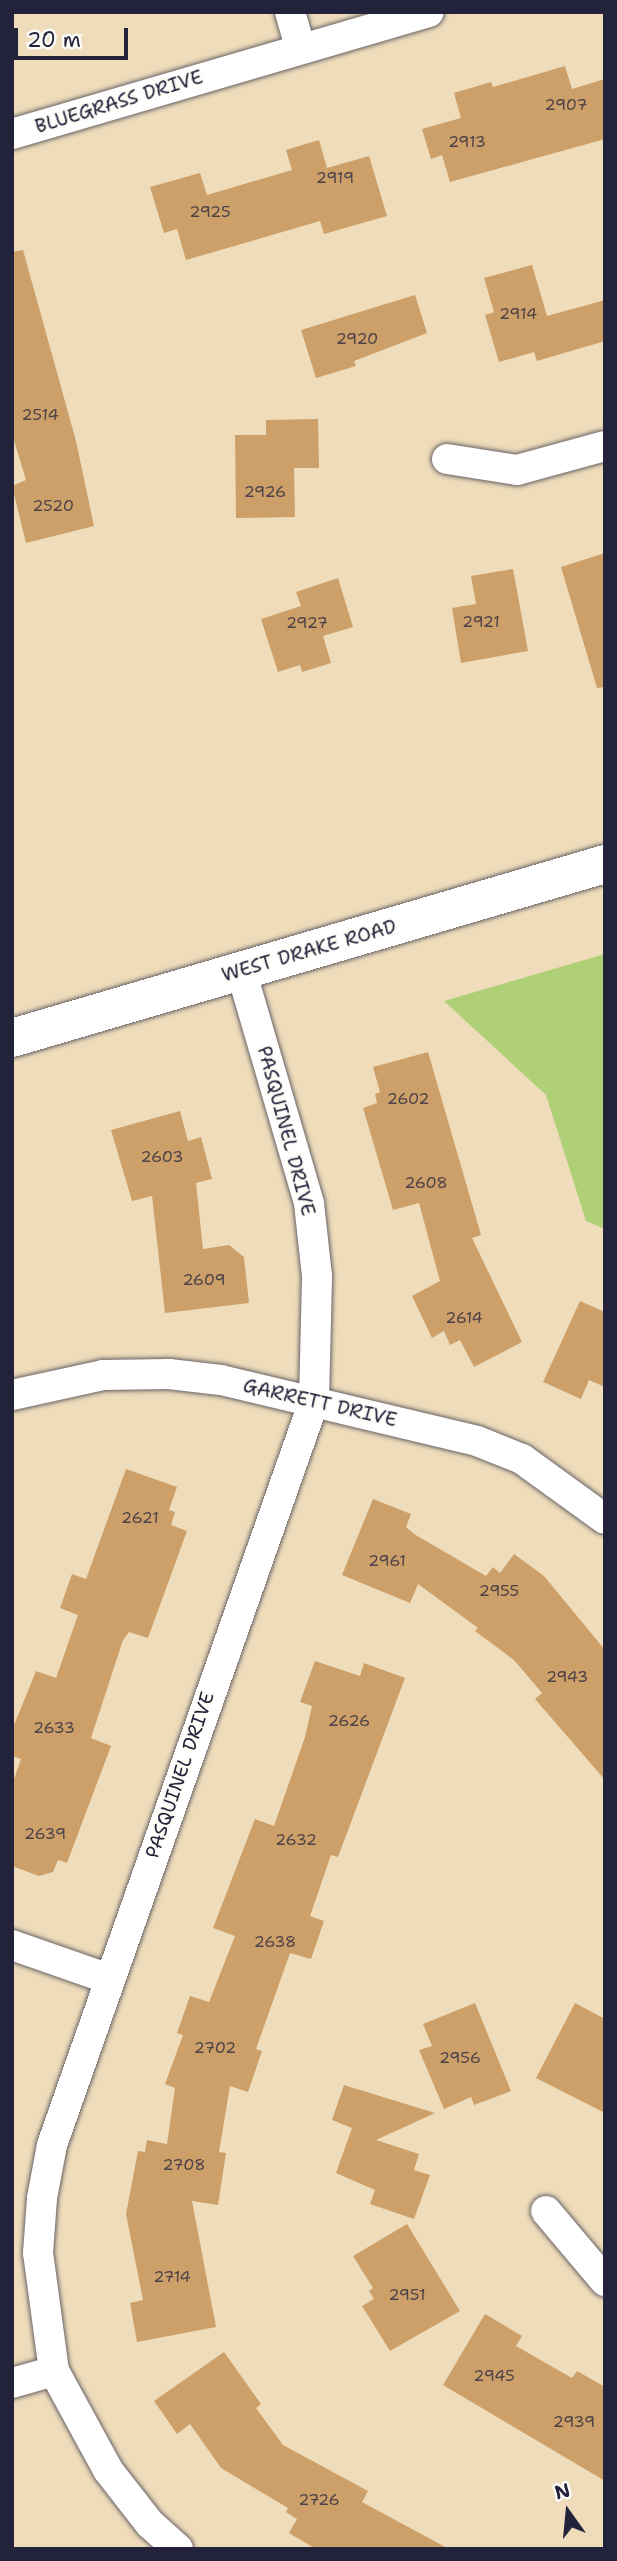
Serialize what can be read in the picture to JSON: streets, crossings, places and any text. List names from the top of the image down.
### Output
{
  "streets": {
    "main road": ["WEST DRAKE ROAD"],
    "street": ["BLUEGRASS DRIVE", "PASQUINEL DRIVE", "GARRETT DRIVE"]
  },
  "crossings": [
    ["WEST DRAKE ROAD", "PASQUINEL DRIVE"],
    ["PASQUINEL DRIVE", "GARRETT DRIVE"]
  ],
  "house_numbers": [
    "2907",
    "2913",
    "2919",
    "2925",
    "2914",
    "2920",
    "2514",
    "2926",
    "2520",
    "2921",
    "2927",
    "2602",
    "2603",
    "2608",
    "2609",
    "2614",
    "2621",
    "2961",
    "2955",
    "2943",
    "2626",
    "2633",
    "2639",
    "2632",
    "2638",
    "2702",
    "2956",
    "2708",
    "2714",
    "2951",
    "2945",
    "2939",
    "2726"
  ],
  "scale_bar": "20 m",
  "north": "top"
}
